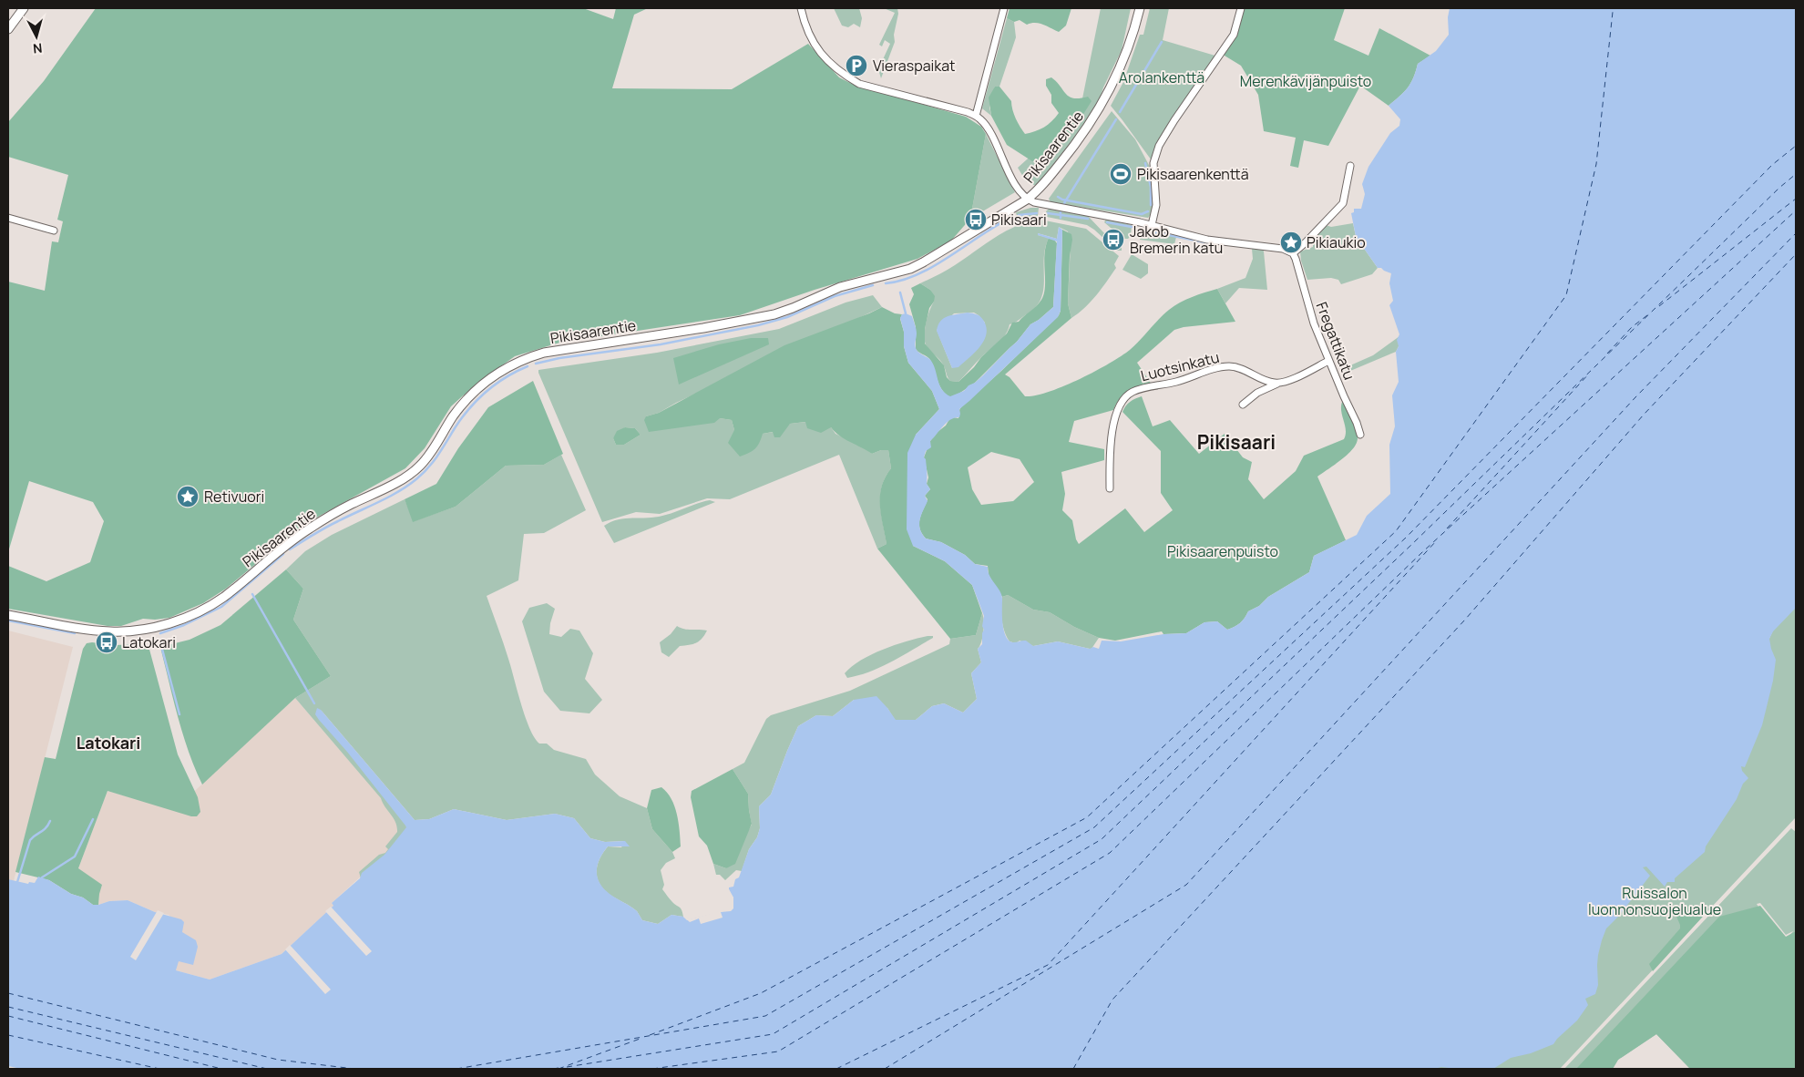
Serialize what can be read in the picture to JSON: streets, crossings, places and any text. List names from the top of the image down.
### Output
{
  "streets": {
    "street": ["Pikisaarentie", "Fregattikatu", "Luotsinkatu"]
  },
  "districts": ["Pikisaari", "Latokari"],
  "parks": [
    "Arolankenttä",
    "Merenkävijänpuisto",
    "Pikisaarenpuisto",
    "Ruissalon luonnonsuojelualue"
  ],
  "places": {
    "parking": ["Vieraspaikat"],
    "sports": ["Pikisaarenkenttä"],
    "bus stop": ["Pikisaari", "Jakob Bremerin katu", "Latokari"],
    "place": ["Pikiaukio", "Retivuori"]
  },
  "north": "bottom"
}
